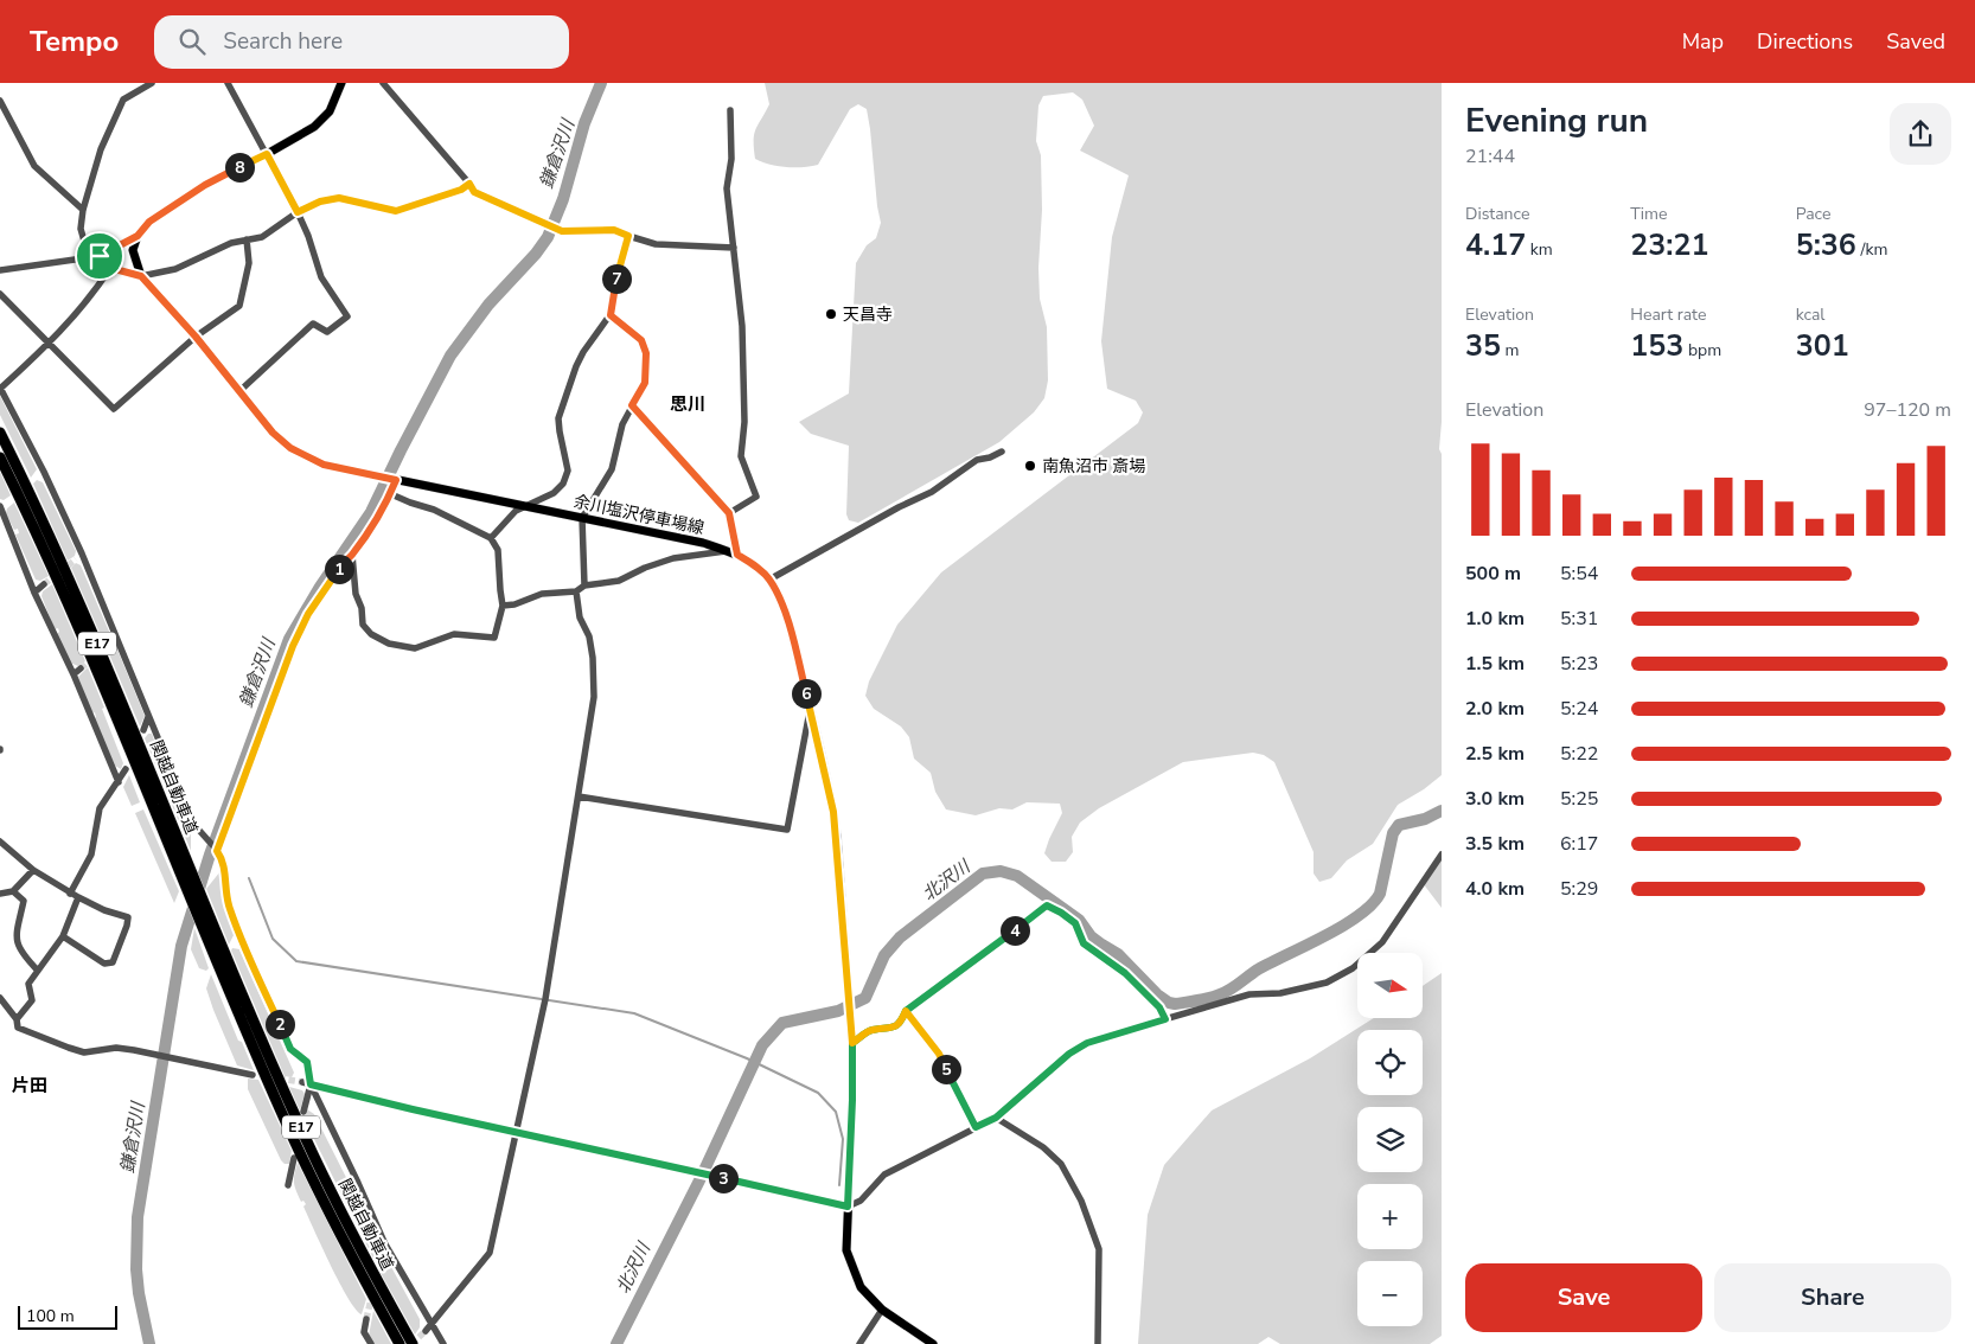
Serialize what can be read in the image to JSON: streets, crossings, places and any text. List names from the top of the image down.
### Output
{
  "streets": {
    "highway": ["E17", "関越自動車道"],
    "main road": ["余川塩沢停車場線"]
  },
  "districts": ["思川", "片田"],
  "water": ["鎌倉沢川", "北沢川"],
  "places": ["天昌寺", "南魚沼市 斎場"],
  "scale_bar": "100 m",
  "north": "right",
  "page": {
    "header": "Tempo",
    "search": "Search here",
    "nav": ["Map", "Directions", "Saved"],
    "heading": ["Evening run", "21:44"],
    "pins": [
      "8",
      "7",
      "1",
      "6",
      "4",
      "2",
      "5",
      "3"
    ],
    "stats": [
      ["Distance", "4.17 km"],
      ["Time", "23:21"],
      ["Pace", "5:36 /km"],
      ["Elevation", "35 m"],
      ["Heart rate", "153 bpm"],
      ["kcal", "301"]
    ],
    "chart": ["Elevation", "97–120 m"],
    "list": [
      {
        "name": "500 m",
        "note": "5:54"
      },
      {
        "name": "1.0 km",
        "note": "5:31"
      },
      {
        "name": "1.5 km",
        "note": "5:23"
      },
      {
        "name": "2.0 km",
        "note": "5:24"
      },
      {
        "name": "2.5 km",
        "note": "5:22"
      },
      {
        "name": "3.0 km",
        "note": "5:25"
      },
      {
        "name": "3.5 km",
        "note": "6:17"
      },
      {
        "name": "4.0 km",
        "note": "5:29"
      }
    ],
    "map_buttons": ["+", "−"],
    "buttons": ["Save", "Share"],
    "scale": "100 m"
  }
}
